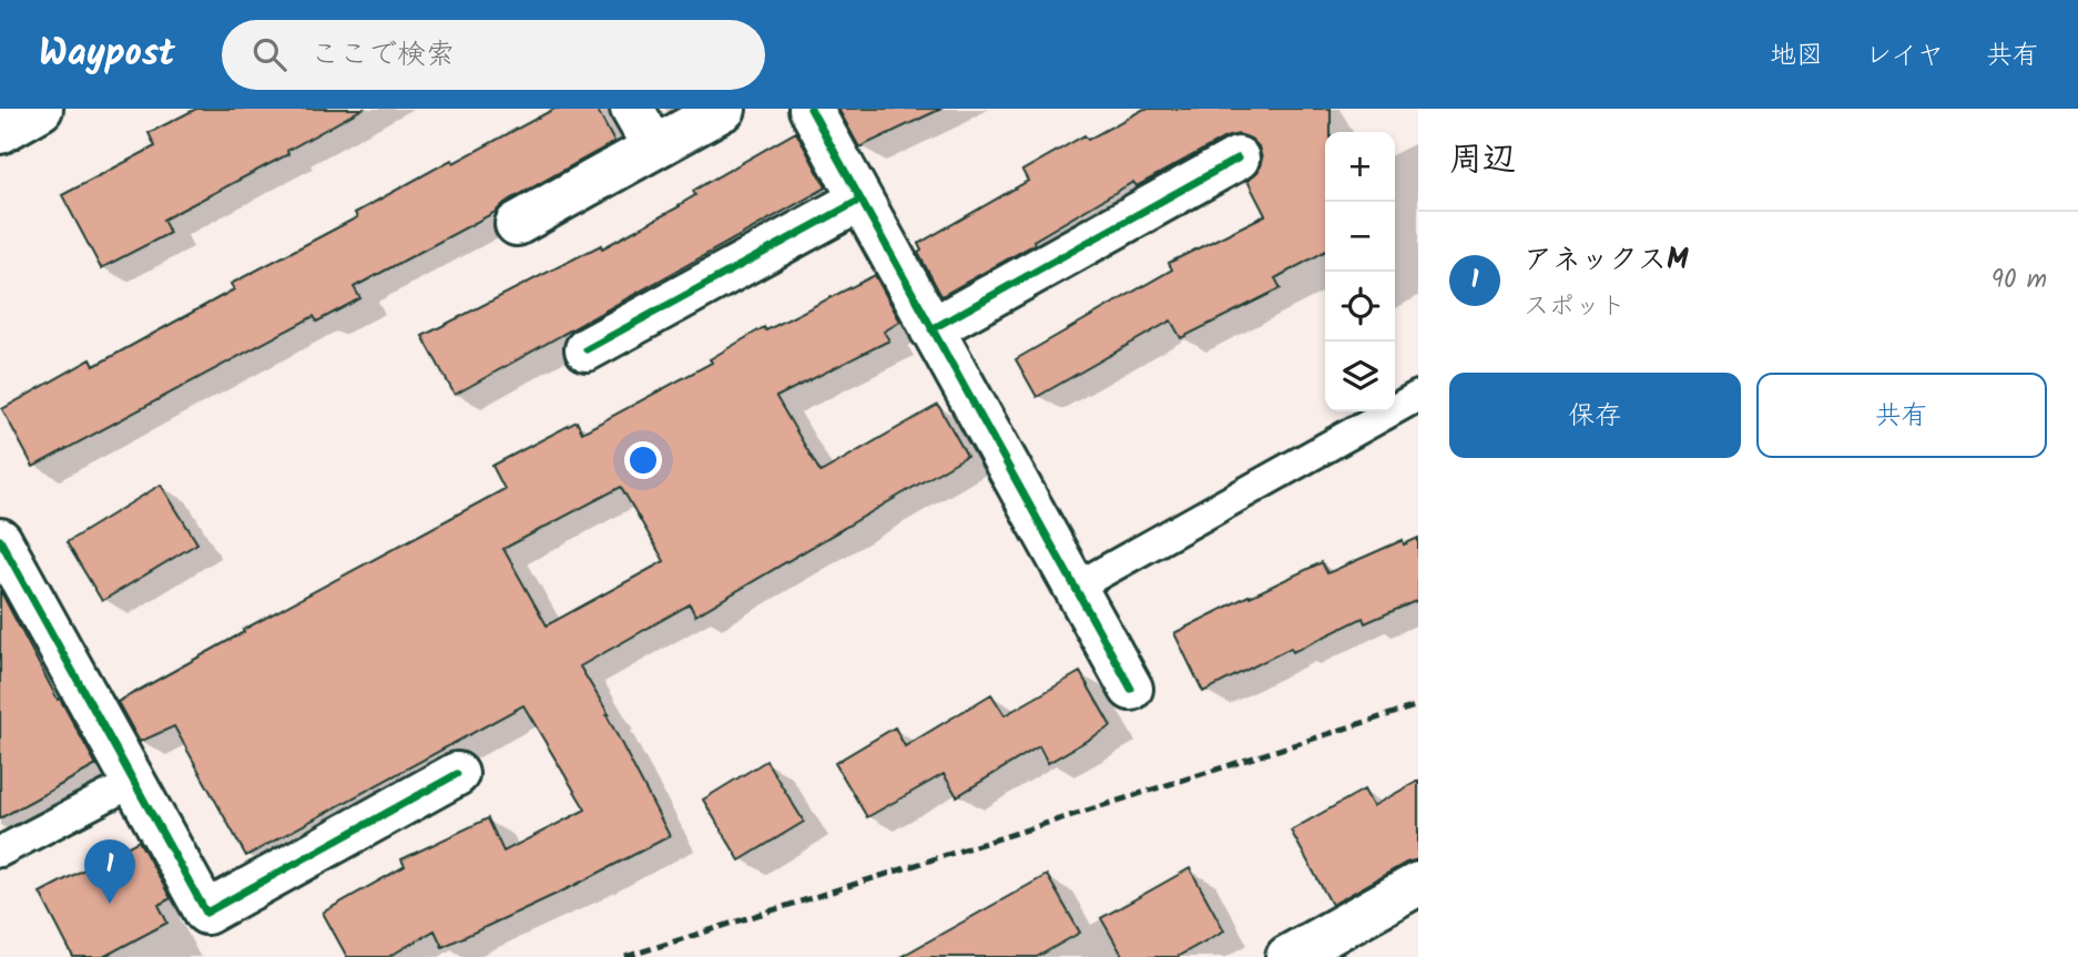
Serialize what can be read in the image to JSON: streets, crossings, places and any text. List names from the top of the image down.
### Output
{
  "page": {
    "header": "Waypost",
    "search": "ここで検索",
    "nav": ["地図", "レイヤ", "共有"],
    "heading": "周辺",
    "map_buttons": ["+", "−"],
    "list": [
      {
        "mark": "1",
        "name": "アネックスM",
        "note": "スポット",
        "value": "90 m"
      }
    ],
    "buttons": ["保存", "共有"],
    "pins": "1"
  }
}
